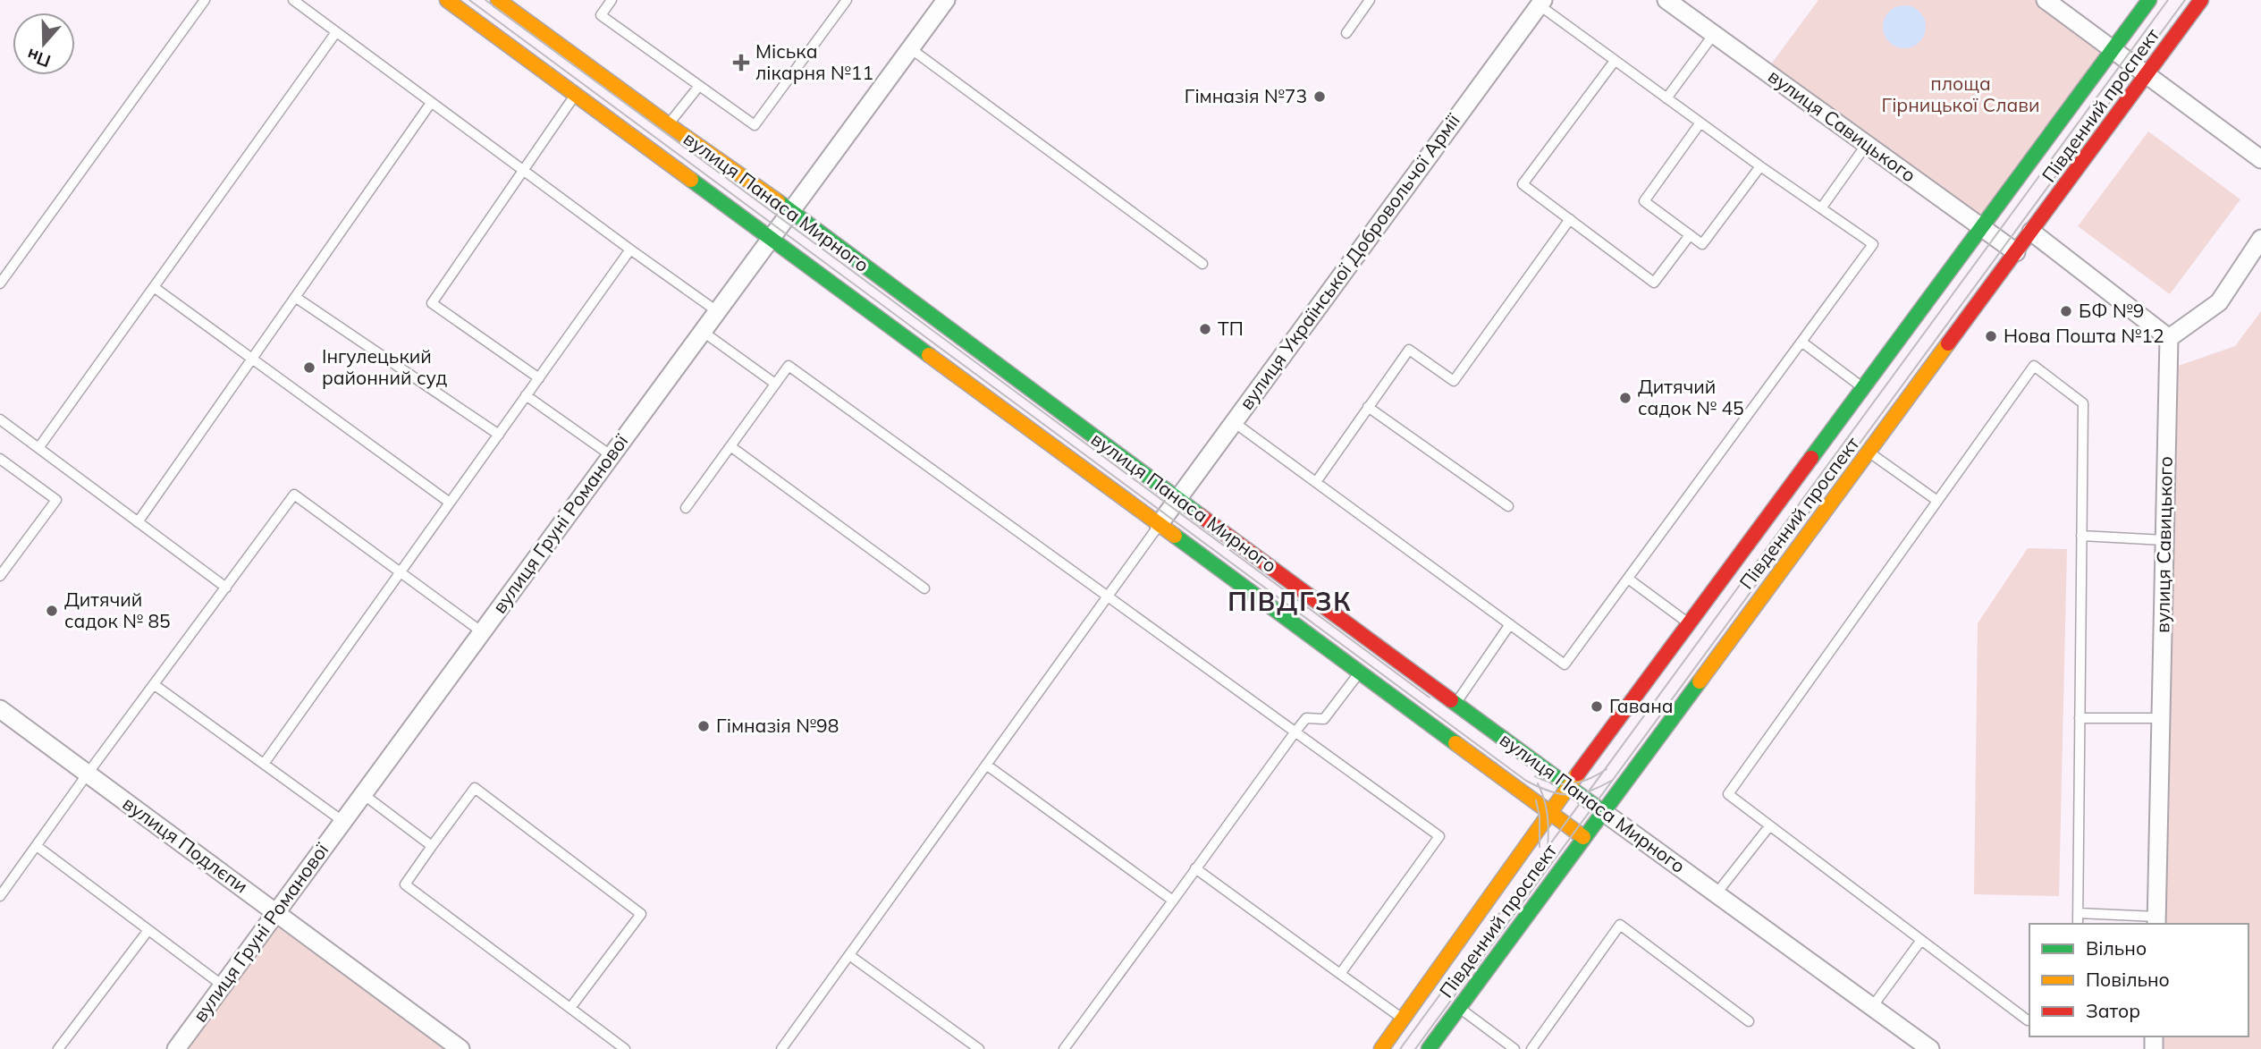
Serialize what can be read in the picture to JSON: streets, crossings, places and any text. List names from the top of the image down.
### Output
{
  "streets": {
    "main road": ["Південний проспект", "вулиця Панаса Мирного"],
    "street": [
      "вулиця Савицького",
      "вулиця Української Добровольчої Армії",
      "вулиця Груні Романової",
      "вулиця Подлєпи"
    ]
  },
  "crossings": [
    ["Південний проспект", "вулиця Савицького"],
    ["Південний проспект", "вулиця Панаса Мирного"],
    ["вулиця Панаса Мирного", "вулиця Української Добровольчої Армії"],
    ["вулиця Панаса Мирного", "вулиця Груні Романової"],
    ["вулиця Груні Романової", "вулиця Подлєпи"]
  ],
  "districts": ["ПІВДГЗК"],
  "parks": ["площа Гірницької Слави"],
  "places": {
    "health": ["Міська лікарня №11"],
    "other": [
      "Гімназія №73",
      "БФ №9",
      "ТП",
      "Нова Пошта №12",
      "Інгулецький районний суд",
      "Дитячий садок № 45",
      "Дитячий садок № 85",
      "Гавана",
      "Гімназія №98"
    ]
  },
  "legend": ["Вільно", "Повільно", "Затор"],
  "north": "bottom"
}
